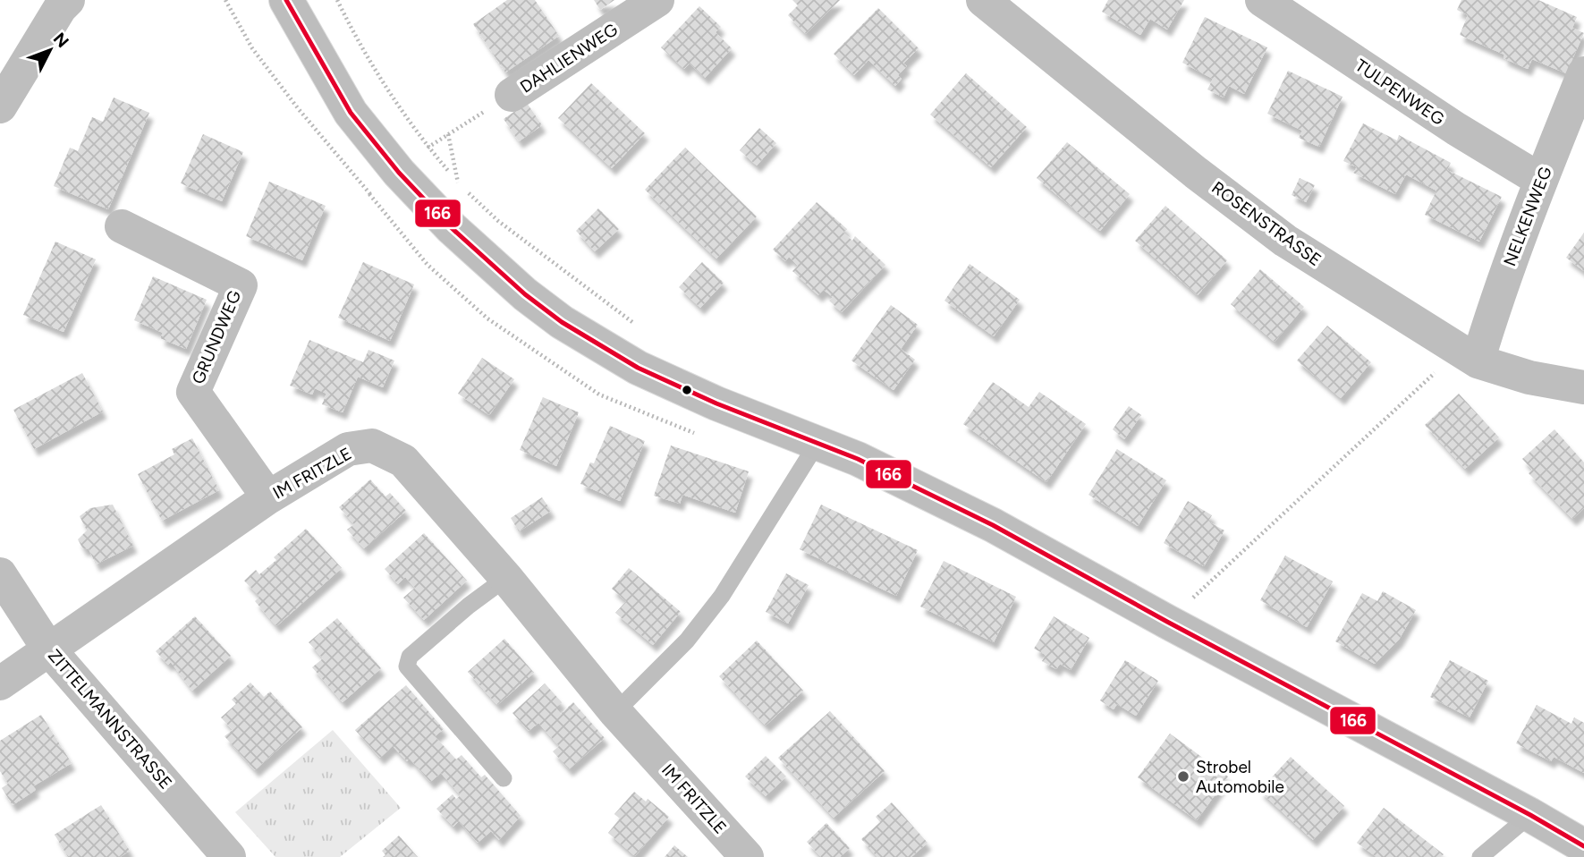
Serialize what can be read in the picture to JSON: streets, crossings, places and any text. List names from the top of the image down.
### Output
{
  "streets": {
    "street": [
      "DAHLIENWEG",
      "TULPENWEG",
      "NELKENWEG",
      "ROSENSTRASSE",
      "GRUNDWEG",
      "IM FRITZLE",
      "ZITTELMANNSTRASSE"
    ]
  },
  "crossings": [
    ["TULPENWEG", "NELKENWEG"],
    ["NELKENWEG", "ROSENSTRASSE"],
    ["GRUNDWEG", "IM FRITZLE"],
    ["IM FRITZLE", "ZITTELMANNSTRASSE"]
  ],
  "places": ["Strobel Automobile"],
  "lines": ["transit line 166"],
  "north": "top right"
}
